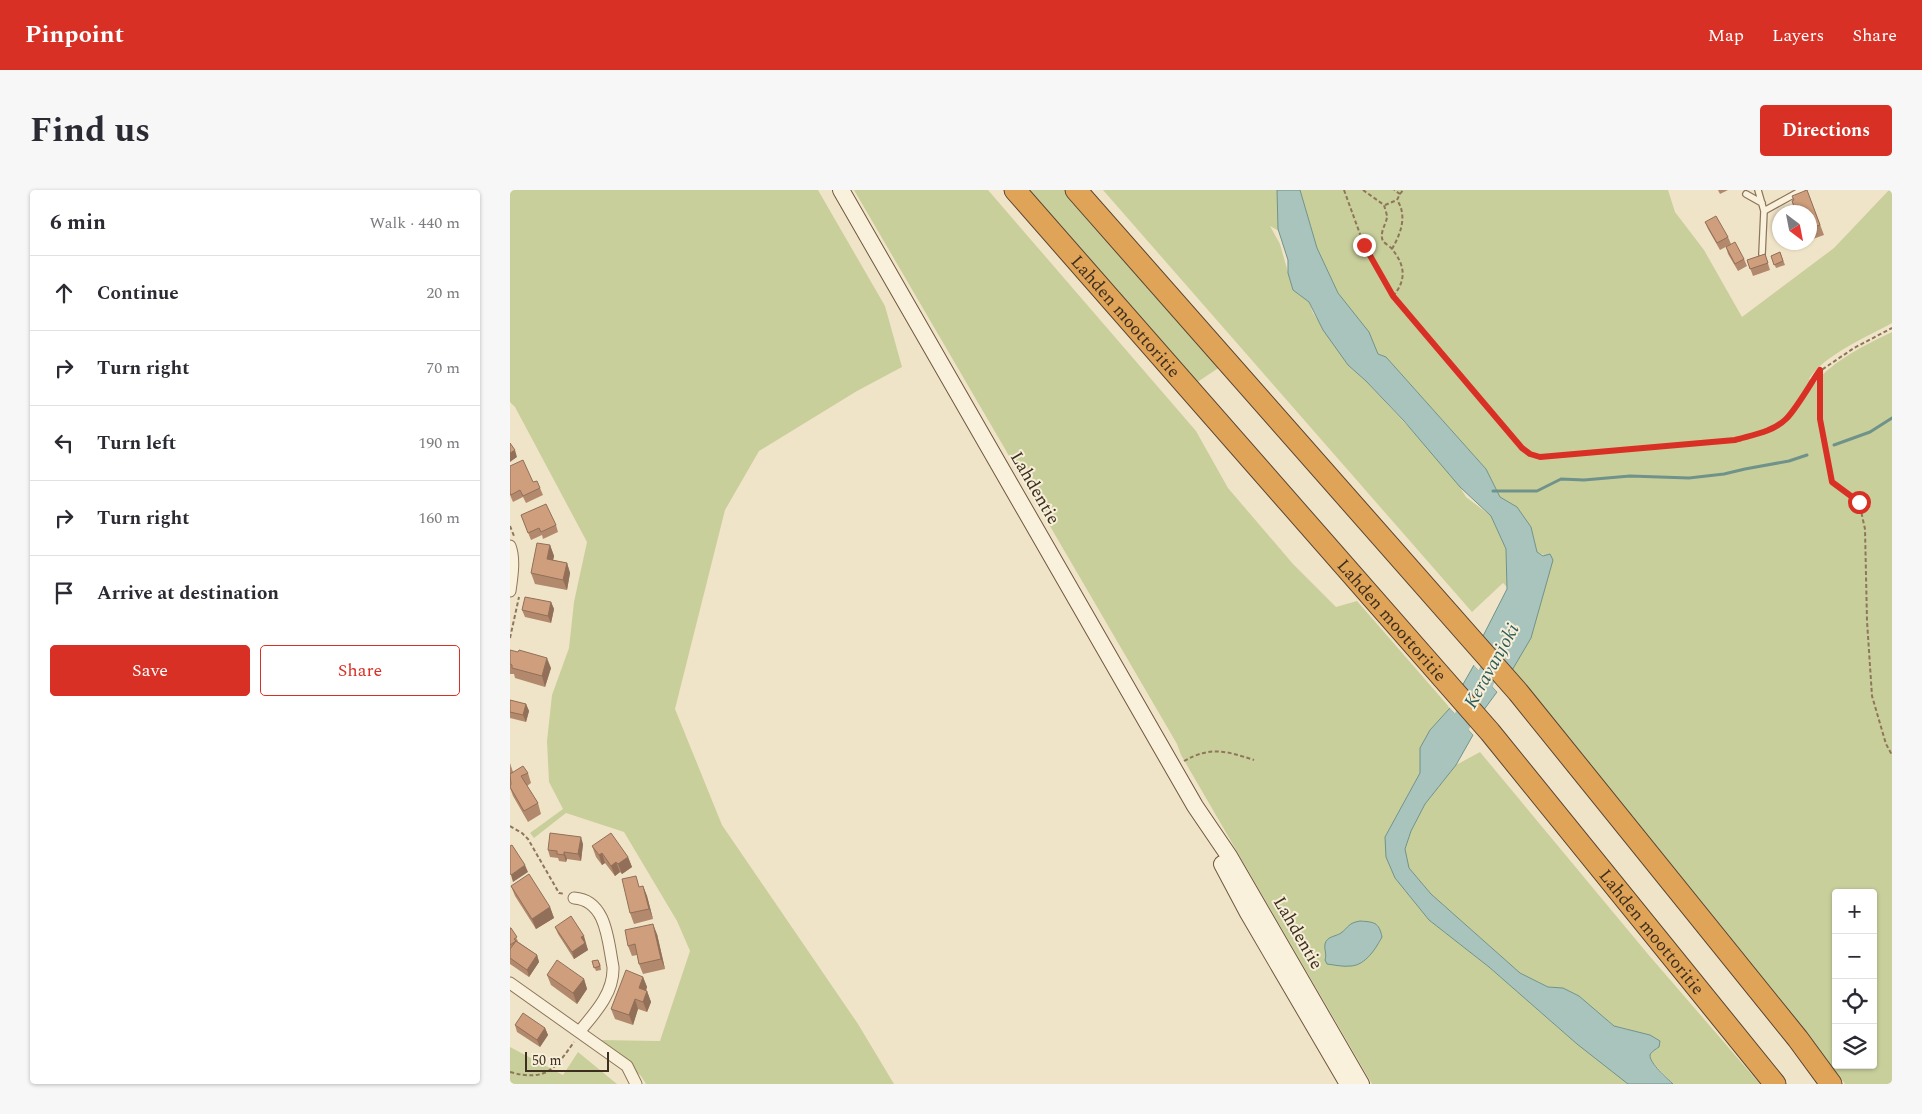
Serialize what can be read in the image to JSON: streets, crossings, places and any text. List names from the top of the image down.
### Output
{
  "streets": {
    "highway": ["Lahden moottoritie"],
    "main road": ["Lahdentie"]
  },
  "water": ["Keravanjoki"],
  "scale_bar": "50 m",
  "north": "bottom right",
  "page": {
    "header": "Pinpoint",
    "nav": ["Map", "Layers", "Share"],
    "title": "Find us",
    "buttons": [
      "Directions",
      ["Save", "Share"]
    ],
    "heading": ["6 min", "Walk · 440 m"],
    "list": [
      ["Continue", "20 m"],
      ["Turn right", "70 m"],
      ["Turn left", "190 m"],
      ["Turn right", "160 m"],
      "Arrive at destination"
    ],
    "map_buttons": ["+", "−"],
    "scale": "50 m"
  }
}
